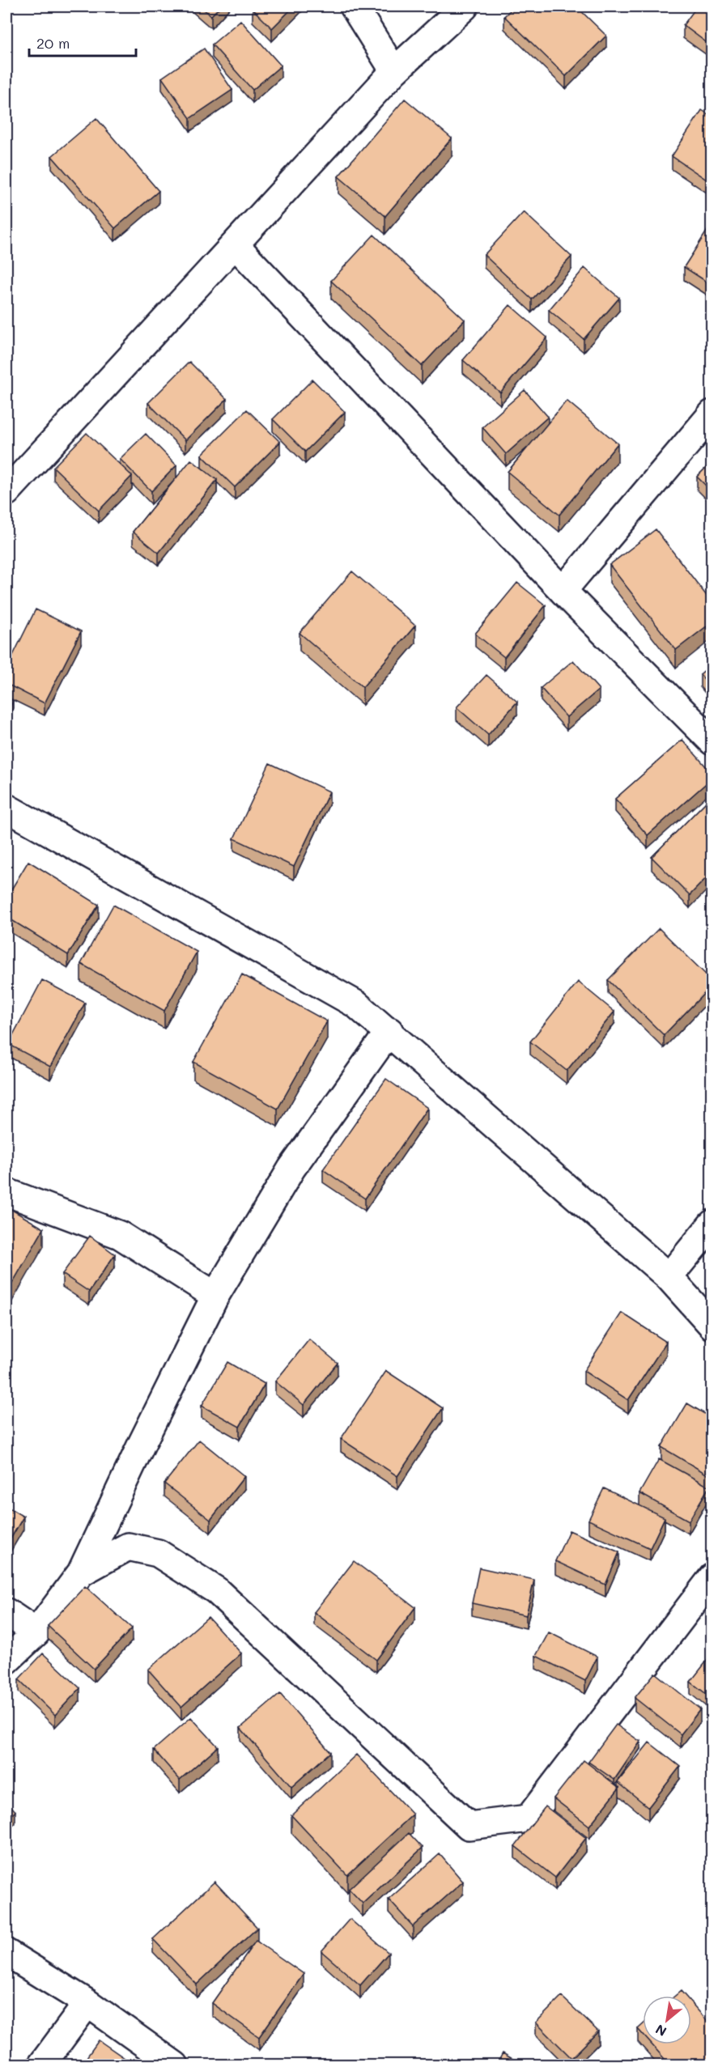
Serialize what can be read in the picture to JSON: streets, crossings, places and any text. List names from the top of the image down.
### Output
{
  "scale_bar": "20 m",
  "north": "bottom left"
}
